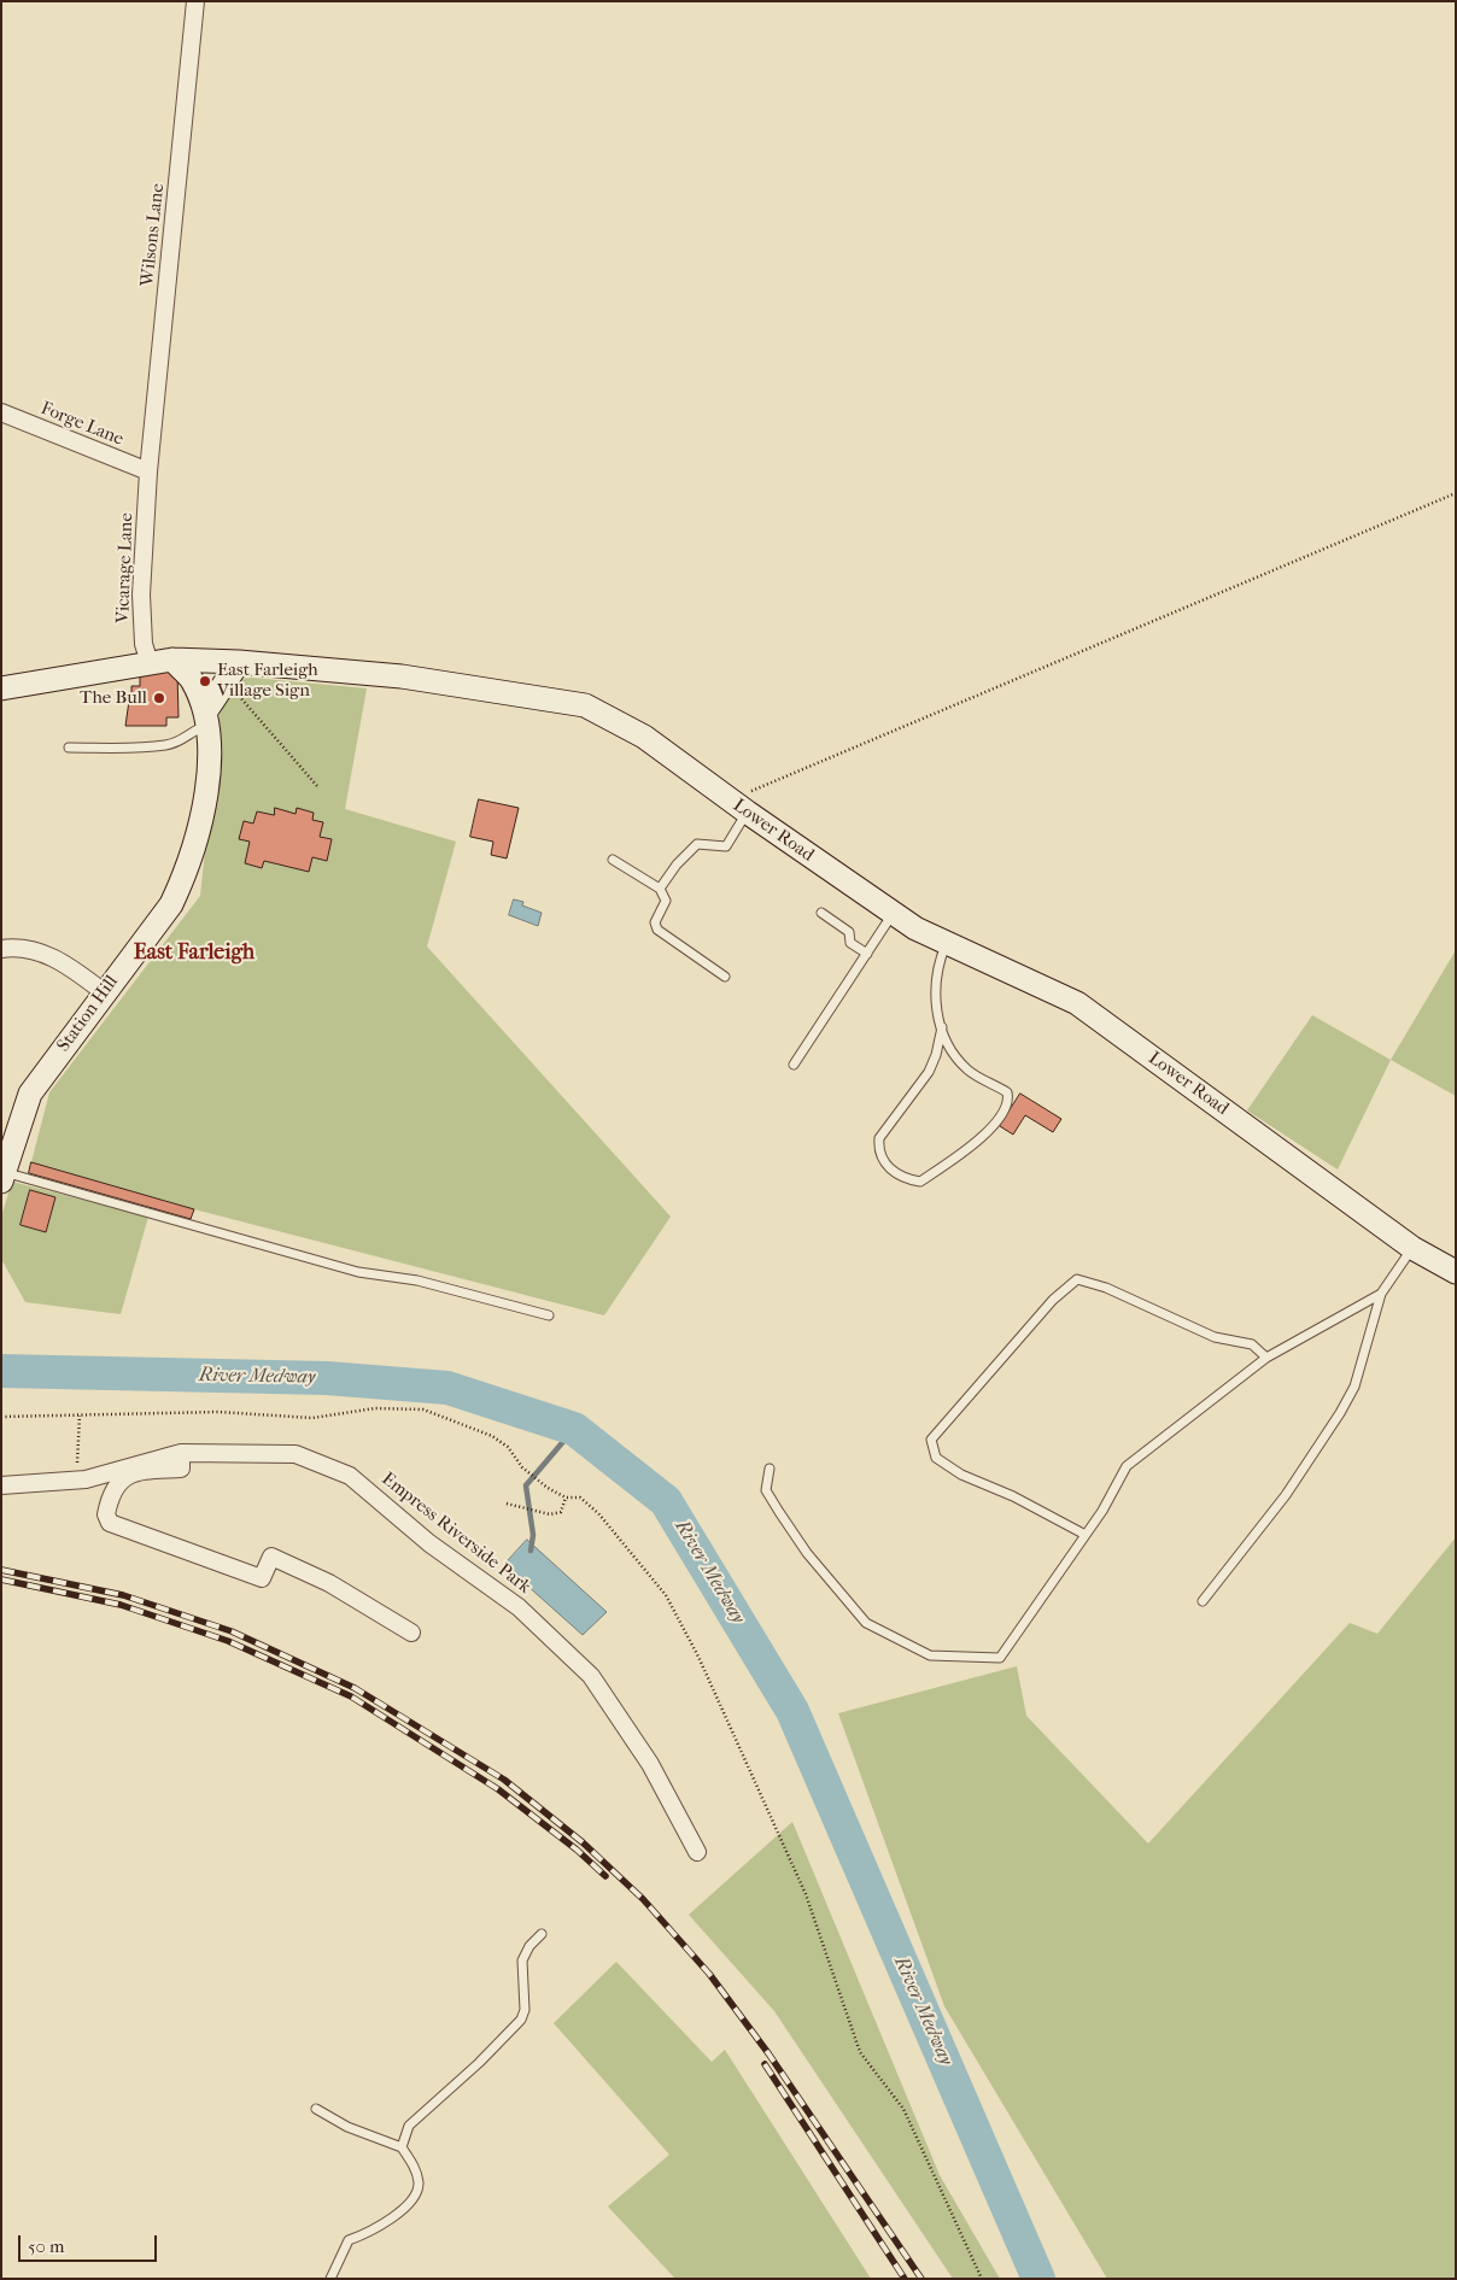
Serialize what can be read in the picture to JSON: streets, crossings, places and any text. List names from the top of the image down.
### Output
{
  "streets": {
    "main road": ["Lower Road", "Station Hill"],
    "street": [
      "Wilsons Lane",
      "Forge Lane",
      "Vicarage Lane",
      "Empress Riverside Park"
    ]
  },
  "crossings": [
    ["Wilsons Lane", "Forge Lane"],
    ["Wilsons Lane", "Vicarage Lane"],
    ["Forge Lane", "Vicarage Lane"],
    ["Vicarage Lane", "Lower Road"],
    ["Lower Road", "Station Hill"]
  ],
  "districts": ["East Farleigh"],
  "water": ["River Medway"],
  "places": ["East Farleigh Village Sign", "The Bull"],
  "scale_bar": "50 m"
}
